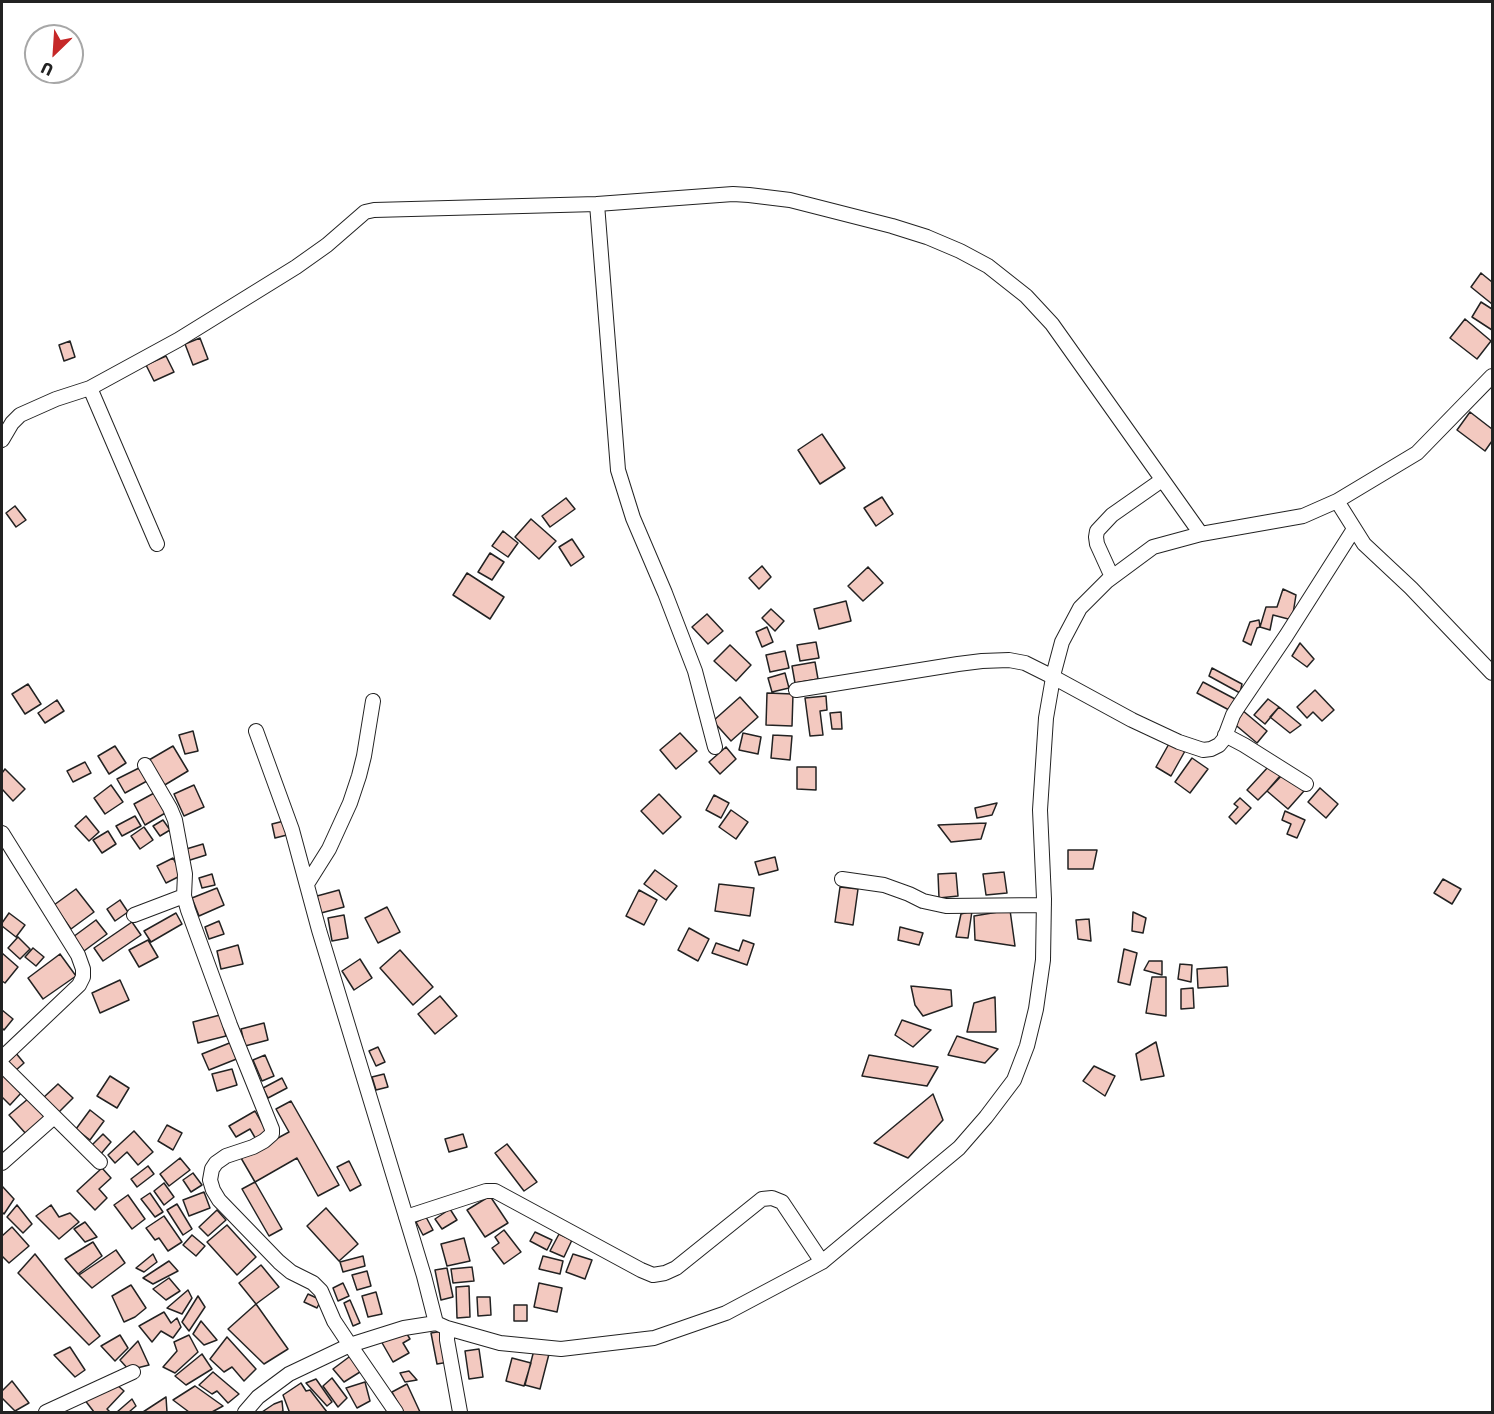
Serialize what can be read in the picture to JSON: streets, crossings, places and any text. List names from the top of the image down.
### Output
{
  "north": "bottom left"
}
